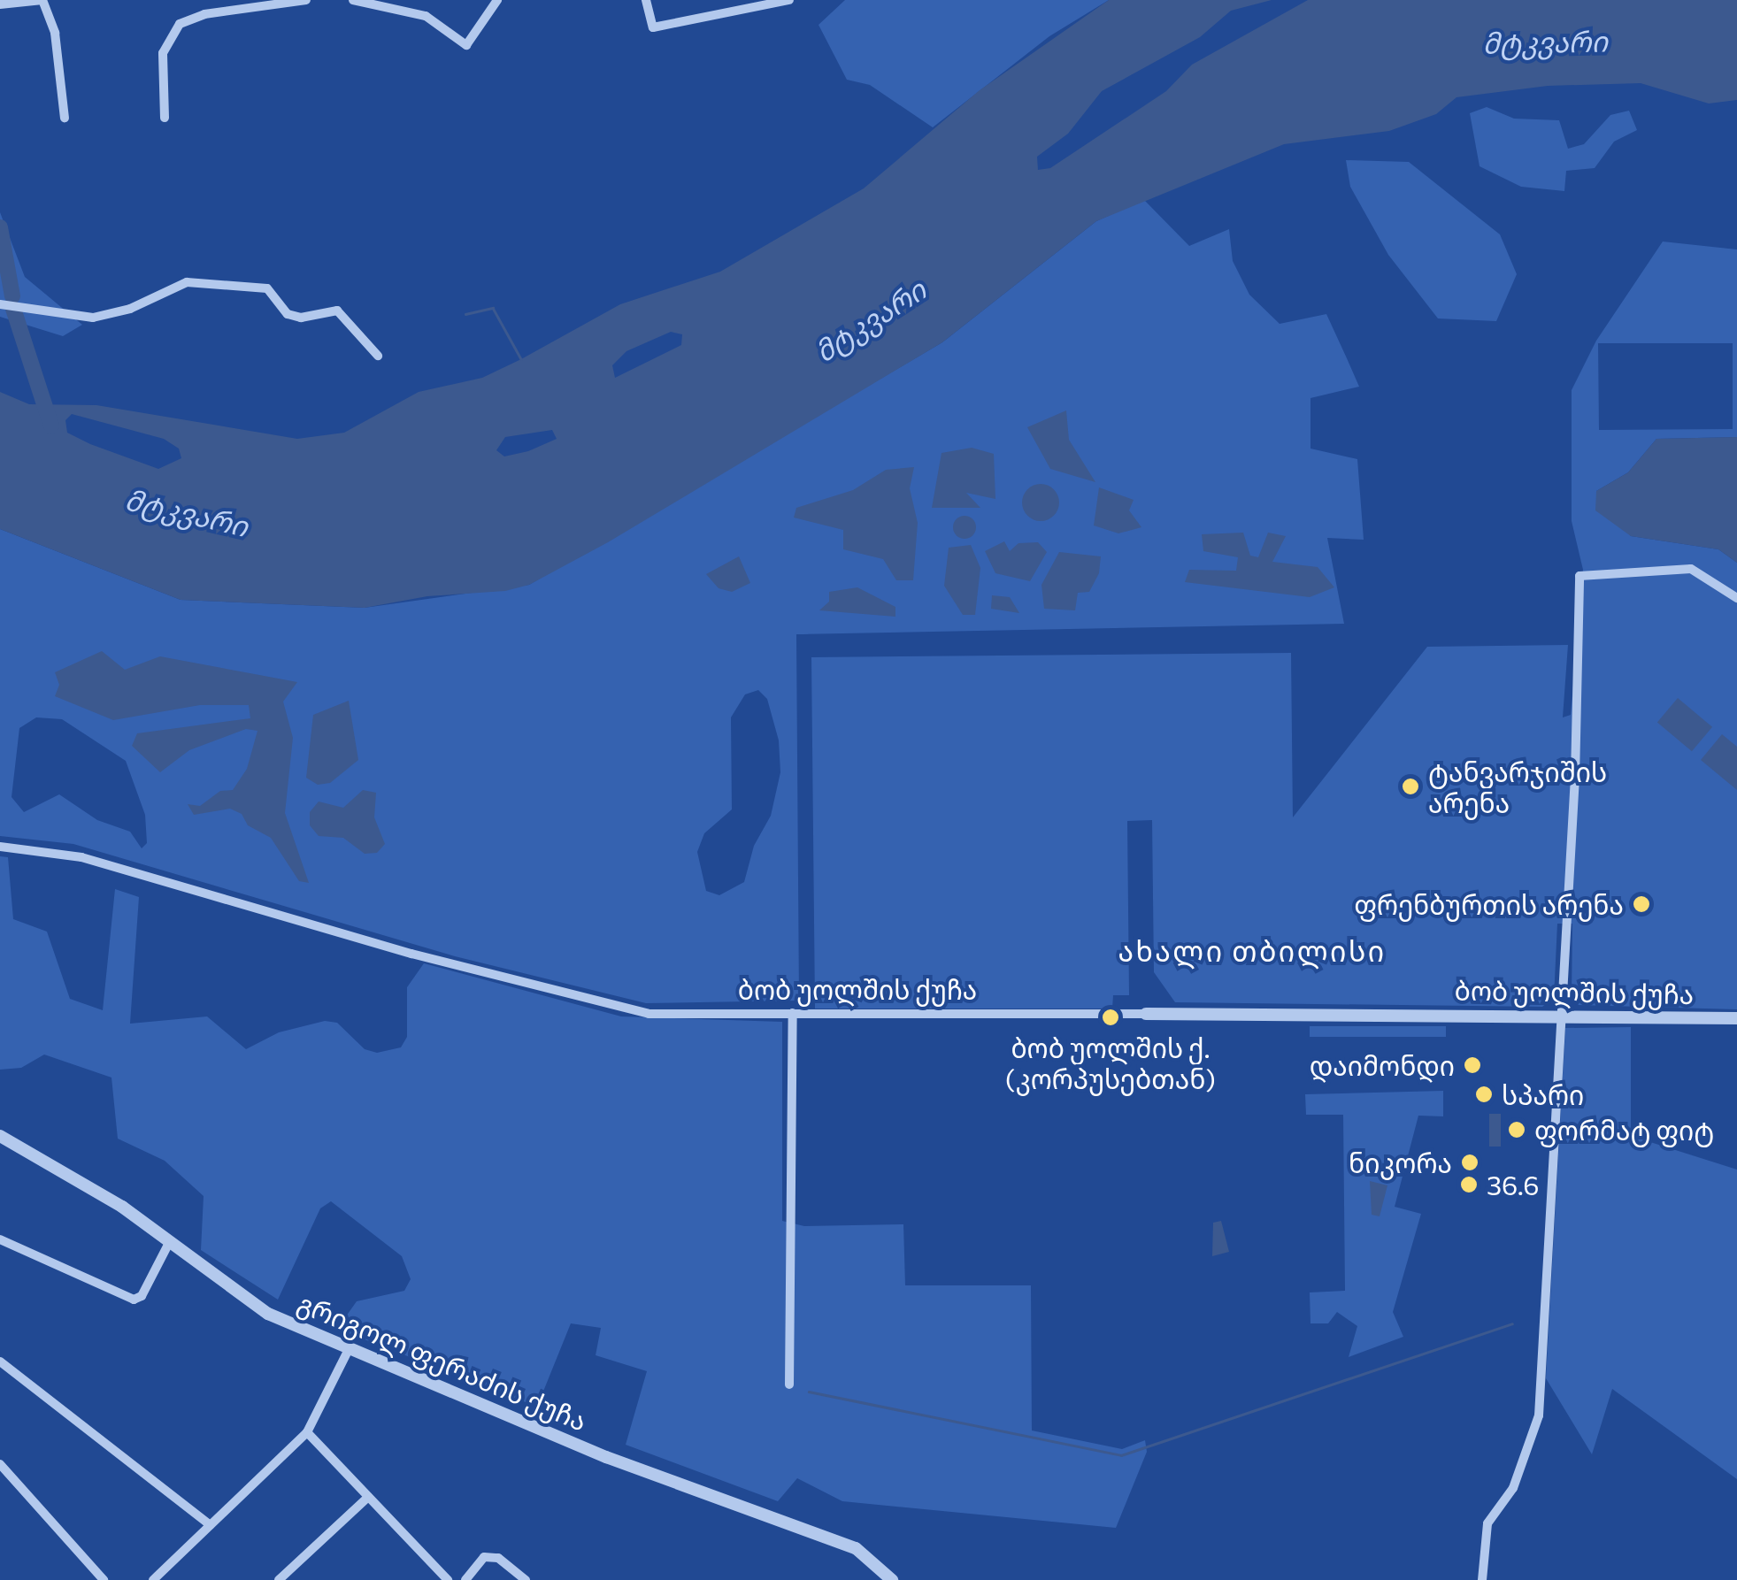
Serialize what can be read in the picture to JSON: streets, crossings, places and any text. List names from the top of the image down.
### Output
{
  "streets": {
    "street": ["ბობ უოლშის ქუჩა", "გრიგოლ ფერაძის ქუჩა"]
  },
  "districts": ["ახალი თბილისი"],
  "water": ["მტკვარი"],
  "places": [
    "ტანვარჯიშის არენა",
    "ფრენბურთის არენა",
    "ბობ უოლშის ქ. (კორპუსებთან)",
    "დაიმონდი",
    "სპარი",
    "ფორმატ ფიტ",
    "ნიკორა",
    "36.6"
  ]
}
